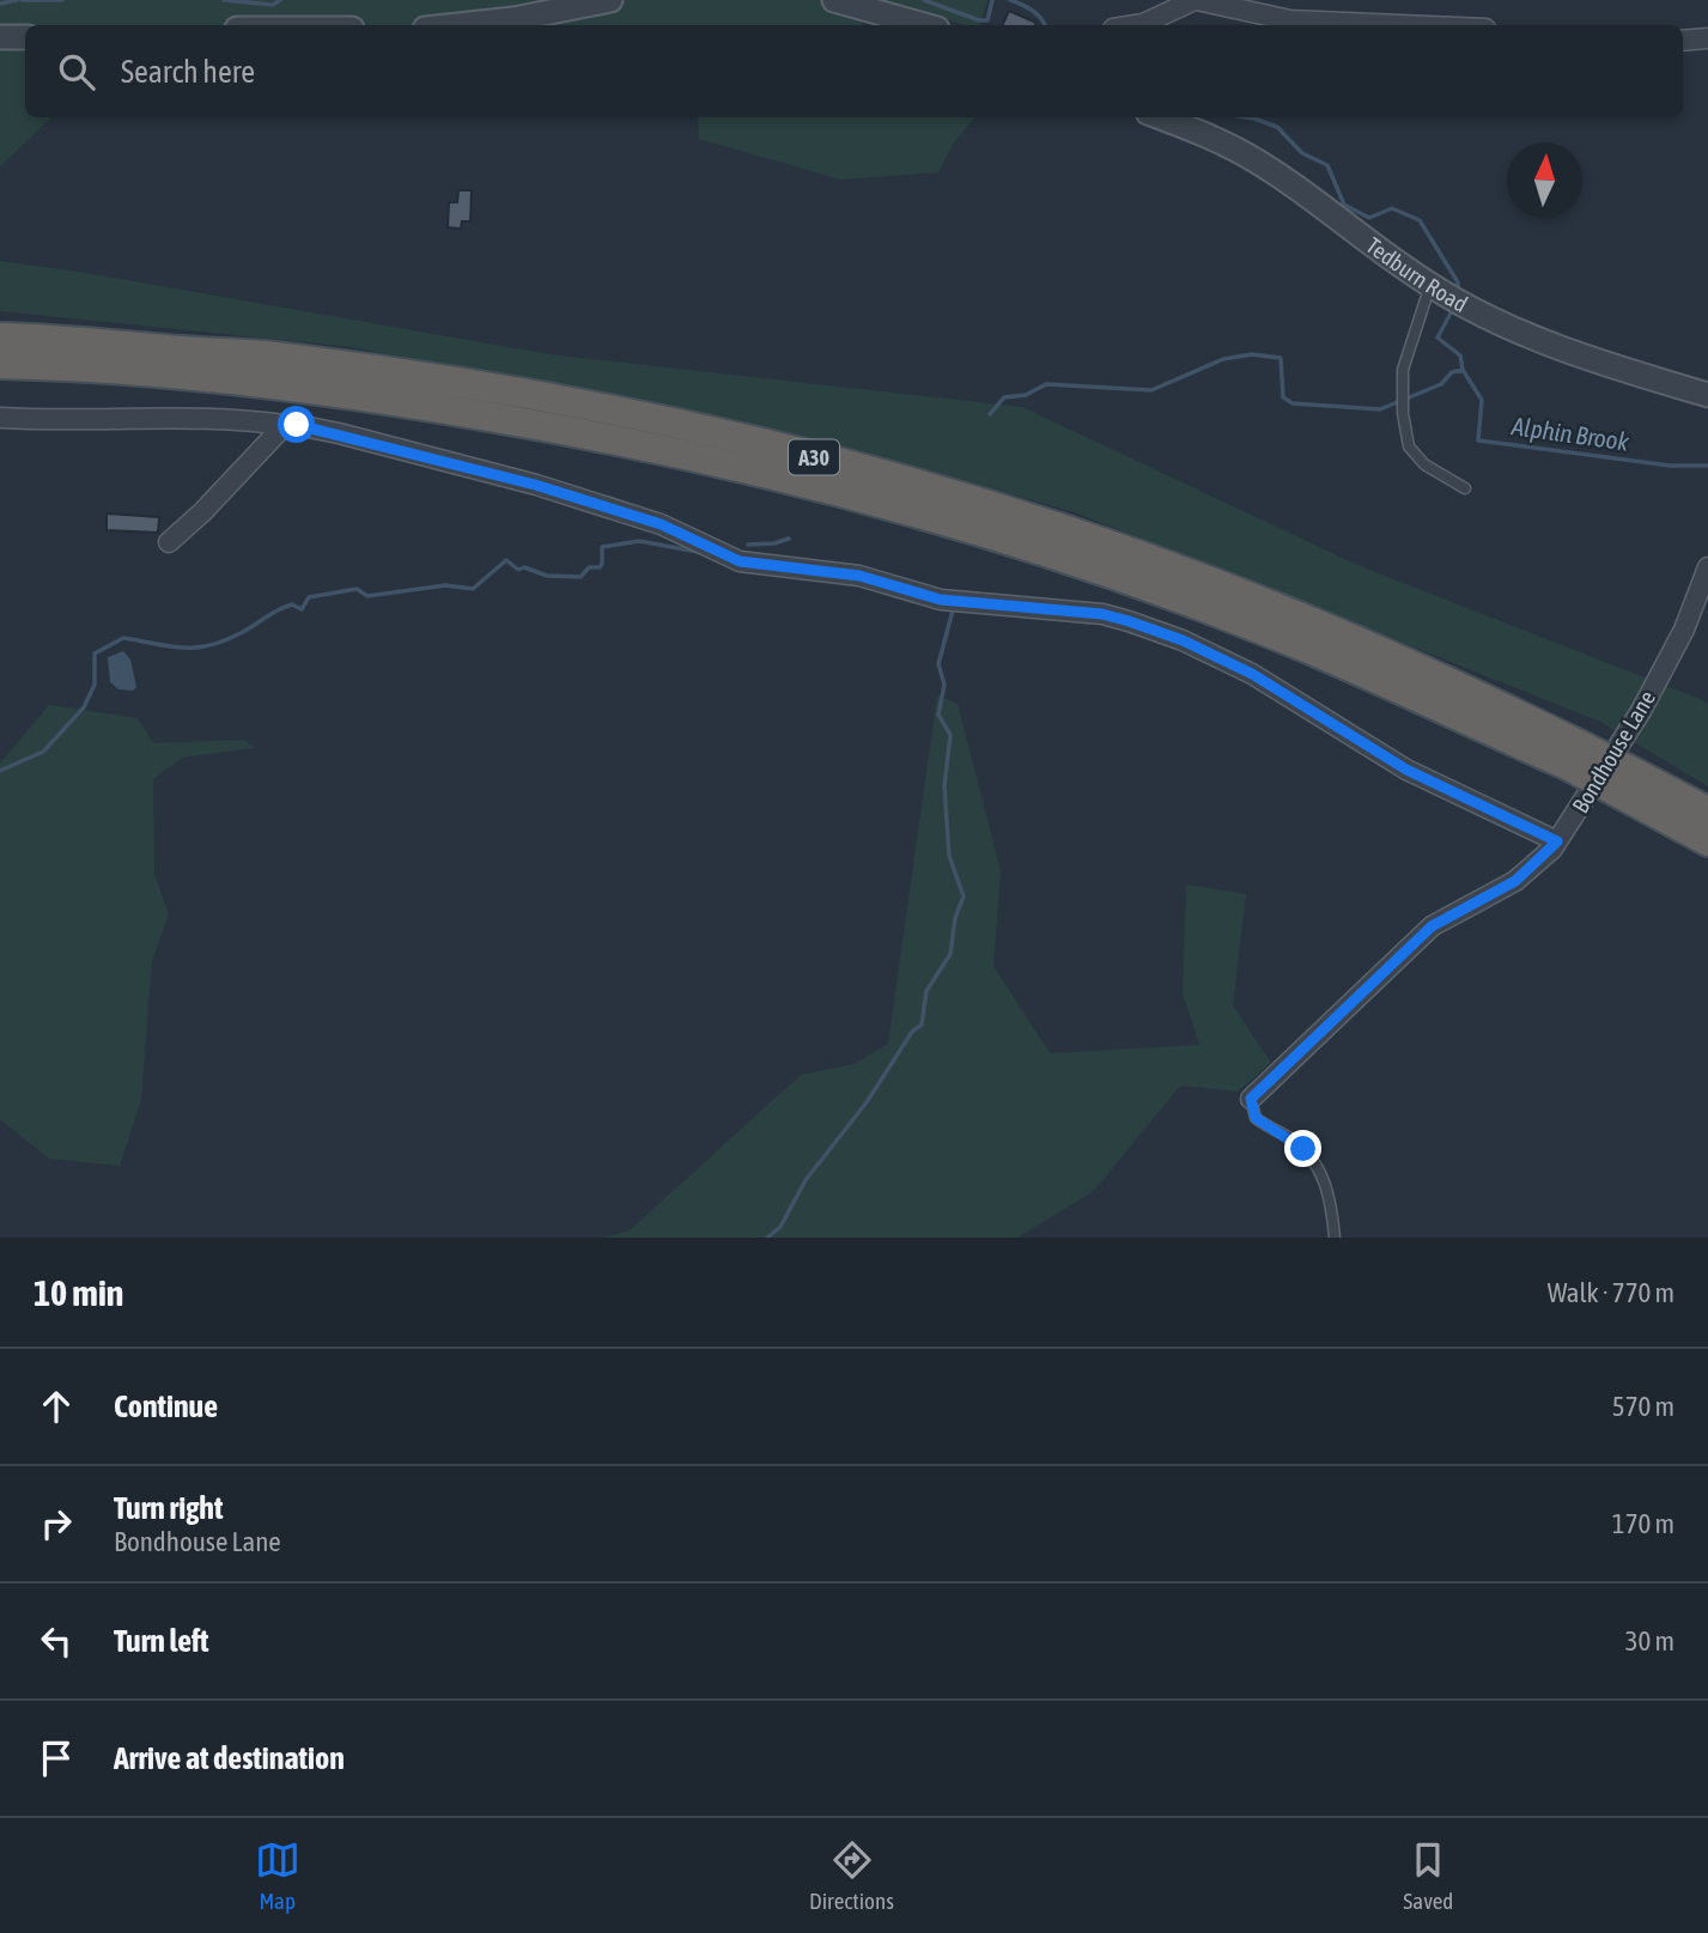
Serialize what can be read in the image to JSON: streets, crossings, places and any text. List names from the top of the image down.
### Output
{
  "streets": {
    "highway": ["A30"],
    "street": ["Tedburn Road", "Bondhouse Lane"]
  },
  "water": ["Alphin Brook"],
  "north": "top",
  "page": {
    "search": "Search here",
    "heading": ["10 min", "Walk · 770 m"],
    "list": [
      ["Continue", "570 m"],
      ["Turn right", "Bondhouse Lane", "170 m"],
      ["Turn left", "30 m"],
      "Arrive at destination"
    ],
    "nav": ["Map", "Directions", "Saved"]
  }
}
